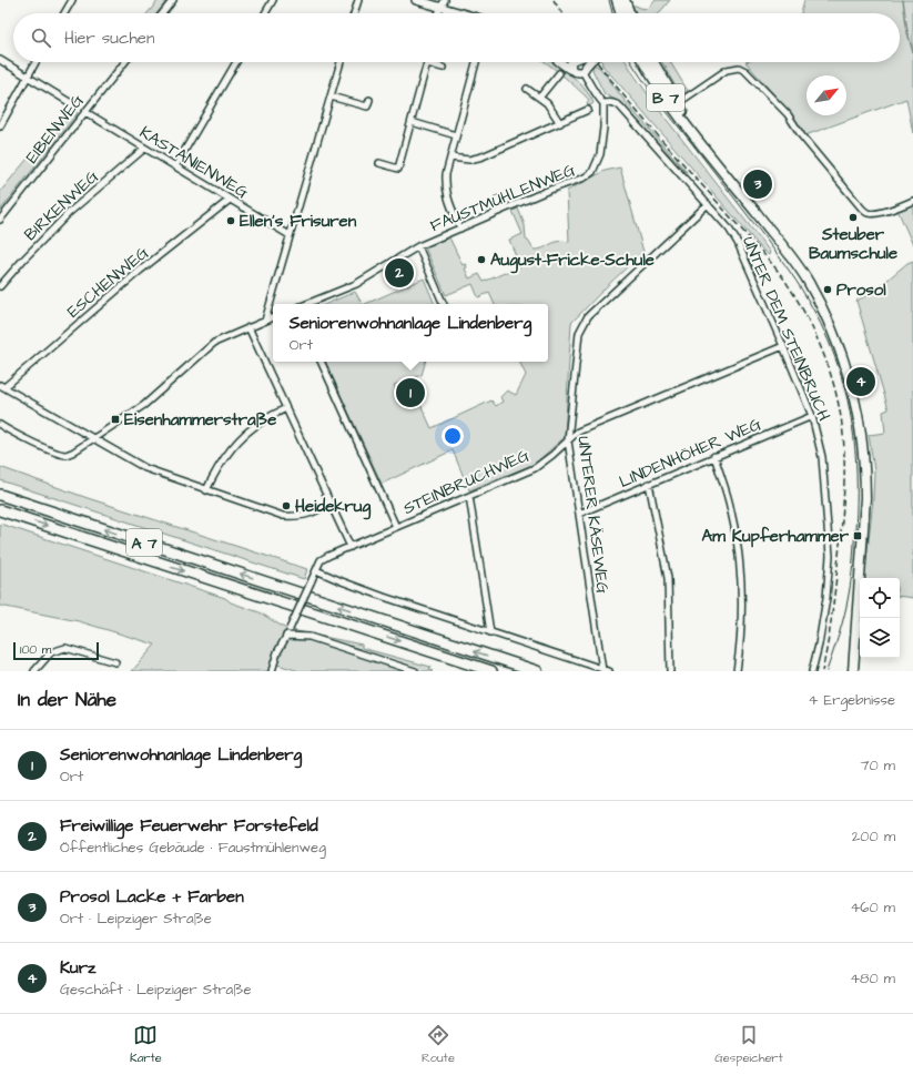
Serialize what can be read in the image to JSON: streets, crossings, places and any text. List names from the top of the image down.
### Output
{
  "streets": {
    "highway": ["A 7"],
    "main road": ["B 7"],
    "street": [
      "EIBENWEG",
      "KASTANIENWEG",
      "FAUSTMÜHLENWEG",
      "BIRKENWEG",
      "ESCHENWEG",
      "UNTER DEM STEINBRUCH",
      "LINDENHÖHER WEG",
      "STEINBRUCHWEG",
      "UNTERER KÄSEWEG"
    ]
  },
  "crossings": [
    ["EIBENWEG", "KASTANIENWEG"],
    ["KASTANIENWEG", "BIRKENWEG"],
    ["KASTANIENWEG", "ESCHENWEG"],
    ["FAUSTMÜHLENWEG", "UNTER DEM STEINBRUCH"],
    ["UNTER DEM STEINBRUCH", "LINDENHÖHER WEG"],
    ["UNTER DEM STEINBRUCH", "STEINBRUCHWEG"],
    ["UNTER DEM STEINBRUCH", "UNTERER KÄSEWEG"],
    ["LINDENHÖHER WEG", "UNTERER KÄSEWEG"],
    ["STEINBRUCHWEG", "UNTERER KÄSEWEG"]
  ],
  "places": {
    "other": [
      "Steuber Baumschule",
      "Ellen's Frisuren",
      "August-Fricke-Schule",
      "Prosol",
      "Heidekrug"
    ],
    "transit": ["Eisenhammerstraße", "Am Kupferhammer"]
  },
  "scale_bar": "100 m",
  "north": "top right",
  "page": {
    "search": "Hier suchen",
    "pins": [
      "3",
      "2",
      "4",
      "1"
    ],
    "popup": ["Seniorenwohnanlage Lindenberg", "Ort"],
    "scale": "100 m",
    "heading": ["In der Nähe", "4 Ergebnisse"],
    "list": [
      {
        "mark": "1",
        "name": "Seniorenwohnanlage Lindenberg",
        "note": "Ort",
        "value": "70 m"
      },
      {
        "mark": "2",
        "name": "Freiwillige Feuerwehr Forstefeld",
        "note": "Öffentliches Gebäude · Faustmühlenweg",
        "value": "200 m"
      },
      {
        "mark": "3",
        "name": "Prosol Lacke + Farben",
        "note": "Ort · Leipziger Straße",
        "value": "460 m"
      },
      {
        "mark": "4",
        "name": "Kurz",
        "note": "Geschäft · Leipziger Straße",
        "value": "480 m"
      }
    ],
    "nav": ["Karte", "Route", "Gespeichert"]
  }
}
